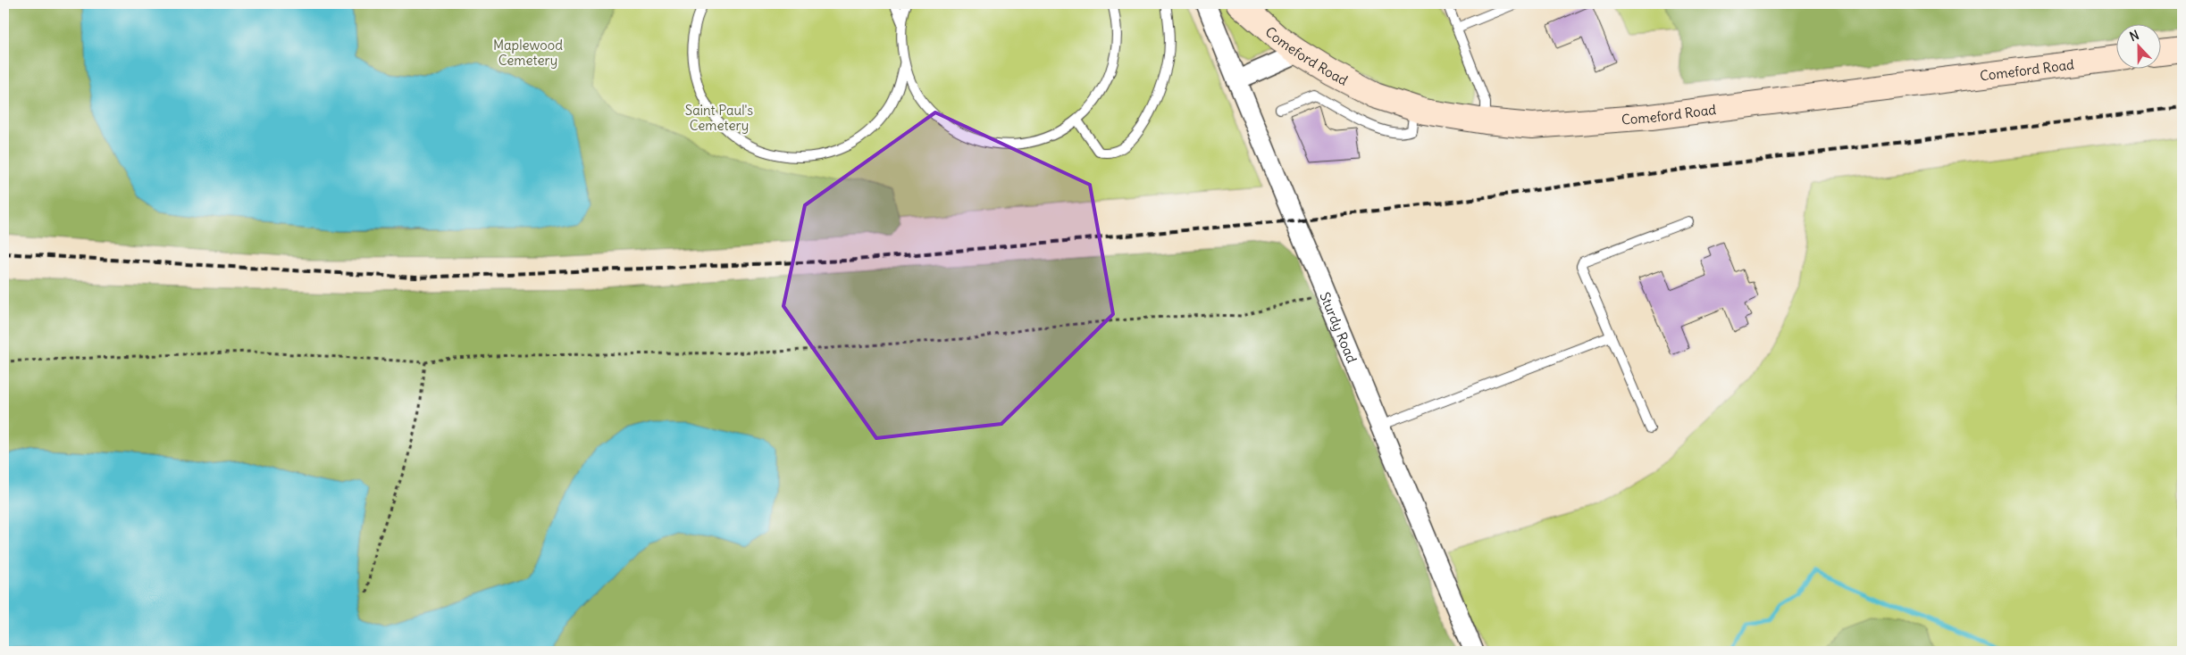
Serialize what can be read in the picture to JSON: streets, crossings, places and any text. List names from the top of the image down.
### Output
{
  "streets": {
    "street": ["Comeford Road", "Sturdy Road"]
  },
  "parks": ["Maplewood Cemetery", "Saint Paul's Cemetery"],
  "north": "top"
}
